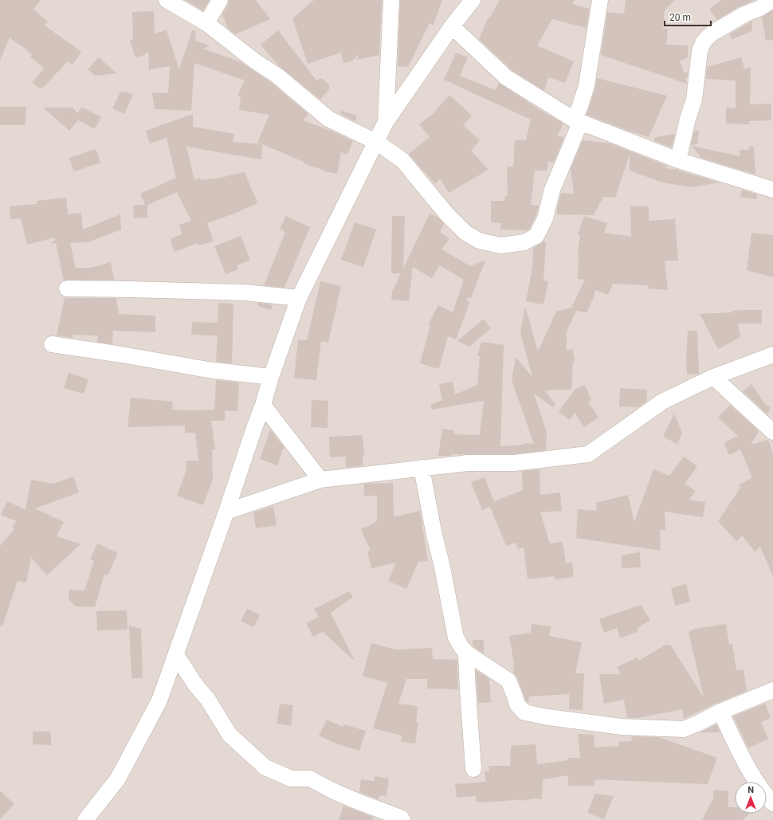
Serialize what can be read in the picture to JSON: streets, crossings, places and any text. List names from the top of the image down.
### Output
{
  "scale_bar": "20 m",
  "north": "top"
}
